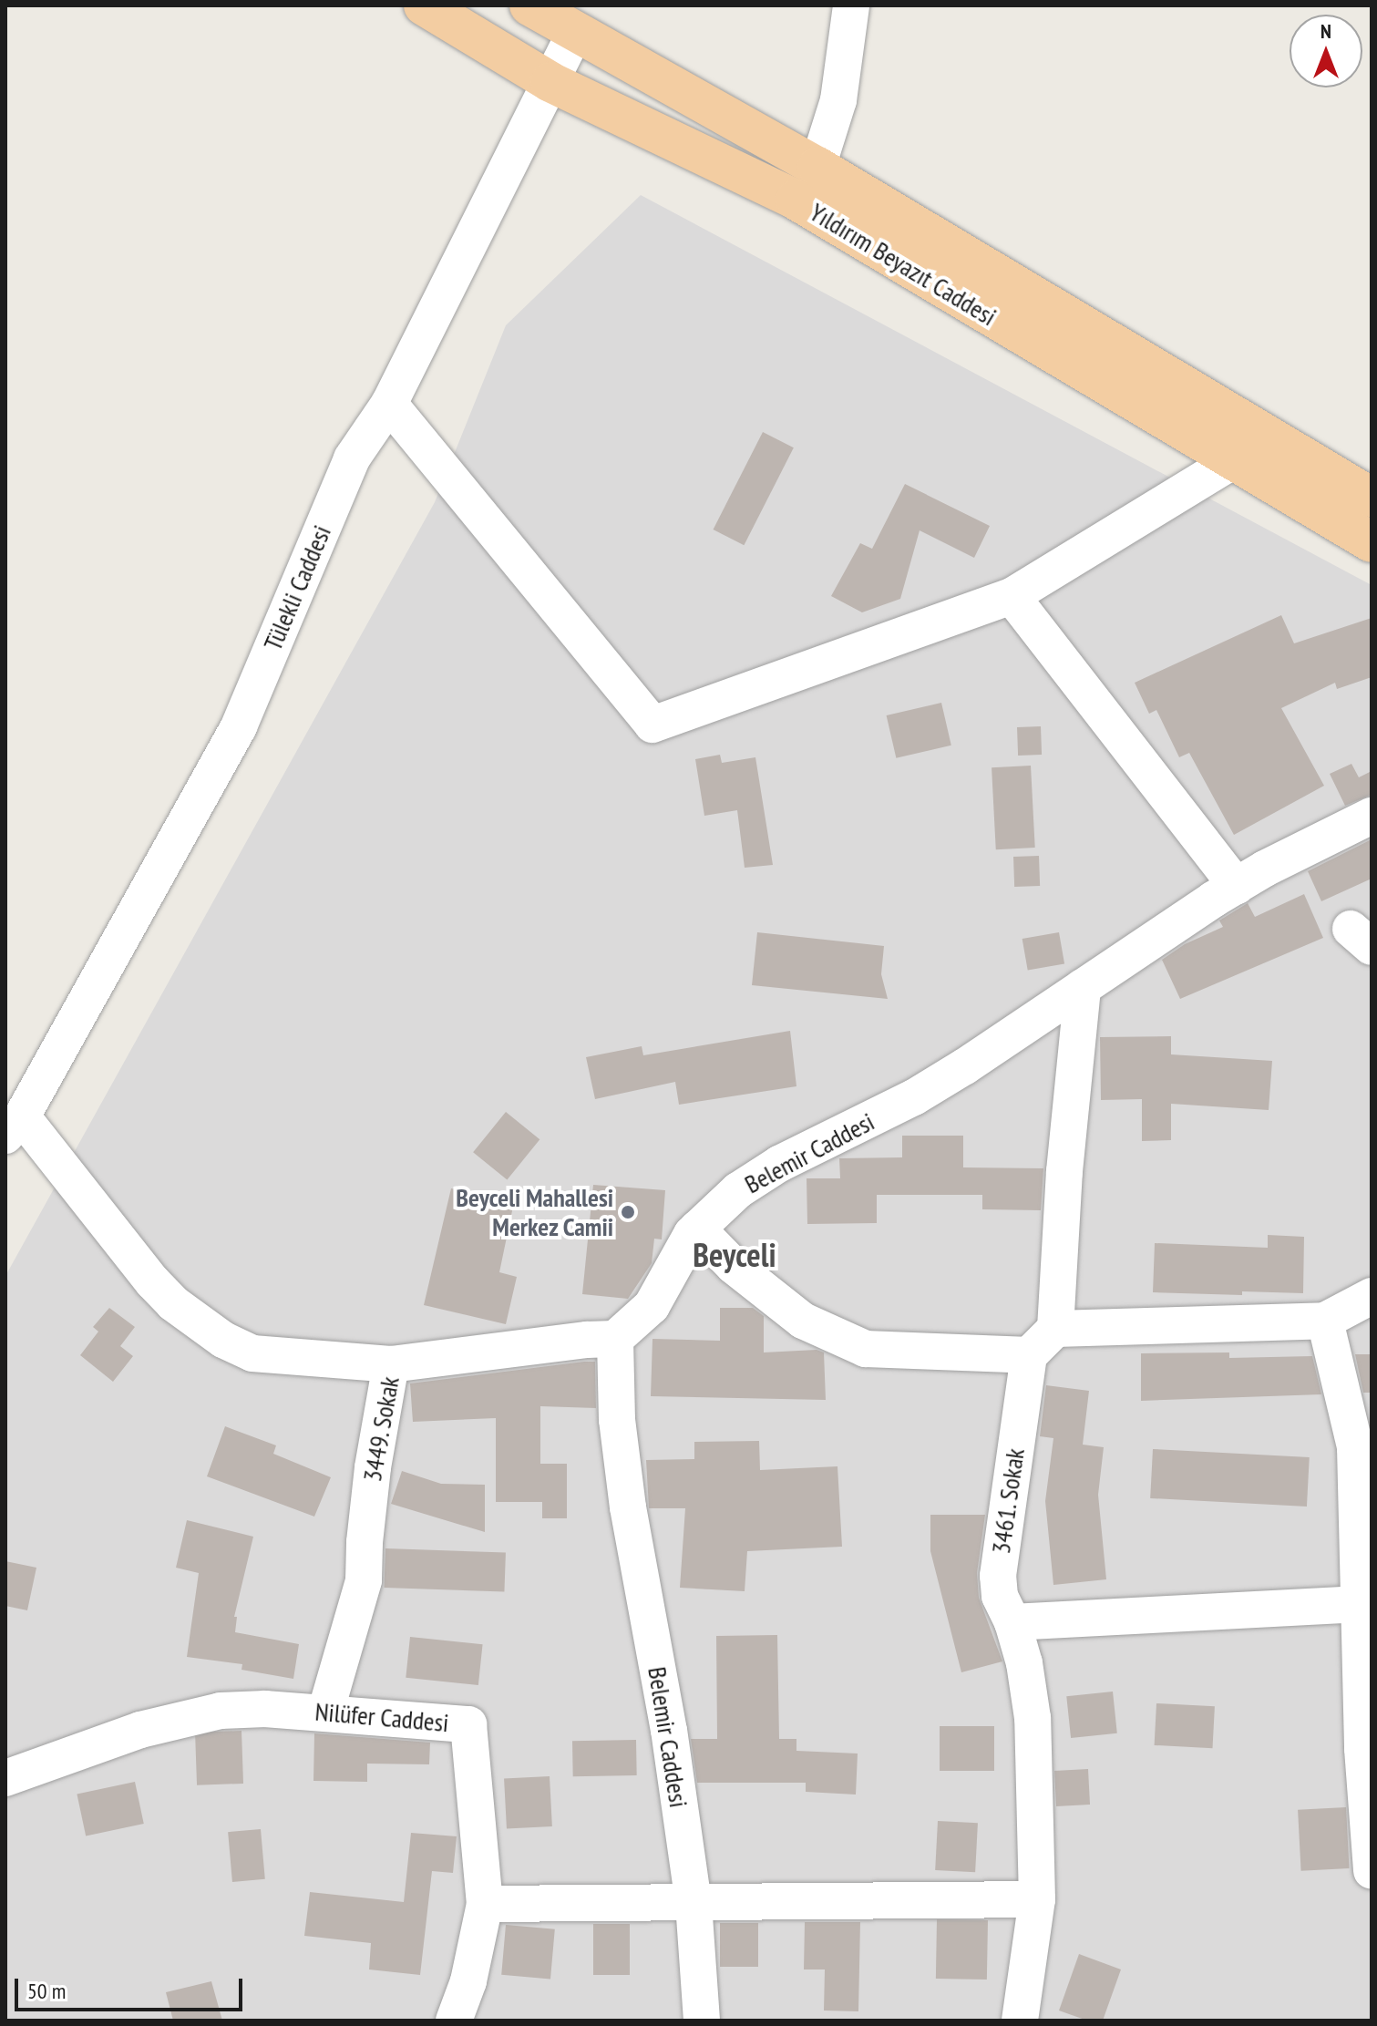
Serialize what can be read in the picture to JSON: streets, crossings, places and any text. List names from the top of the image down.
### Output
{
  "streets": {
    "main road": ["Yıldırım Beyazıt Caddesi"],
    "street": [
      "Tülekli Caddesi",
      "Belemir Caddesi",
      "3449. Sokak",
      "3461. Sokak",
      "Nilüfer Caddesi"
    ]
  },
  "crossings": [
    ["Yıldırım Beyazıt Caddesi", "Tülekli Caddesi"],
    ["Belemir Caddesi", "3449. Sokak"],
    ["3449. Sokak", "Nilüfer Caddesi"]
  ],
  "districts": ["Beyceli"],
  "places": ["Beyceli Mahallesi Merkez Camii"],
  "scale_bar": "50 m",
  "north": "top"
}
